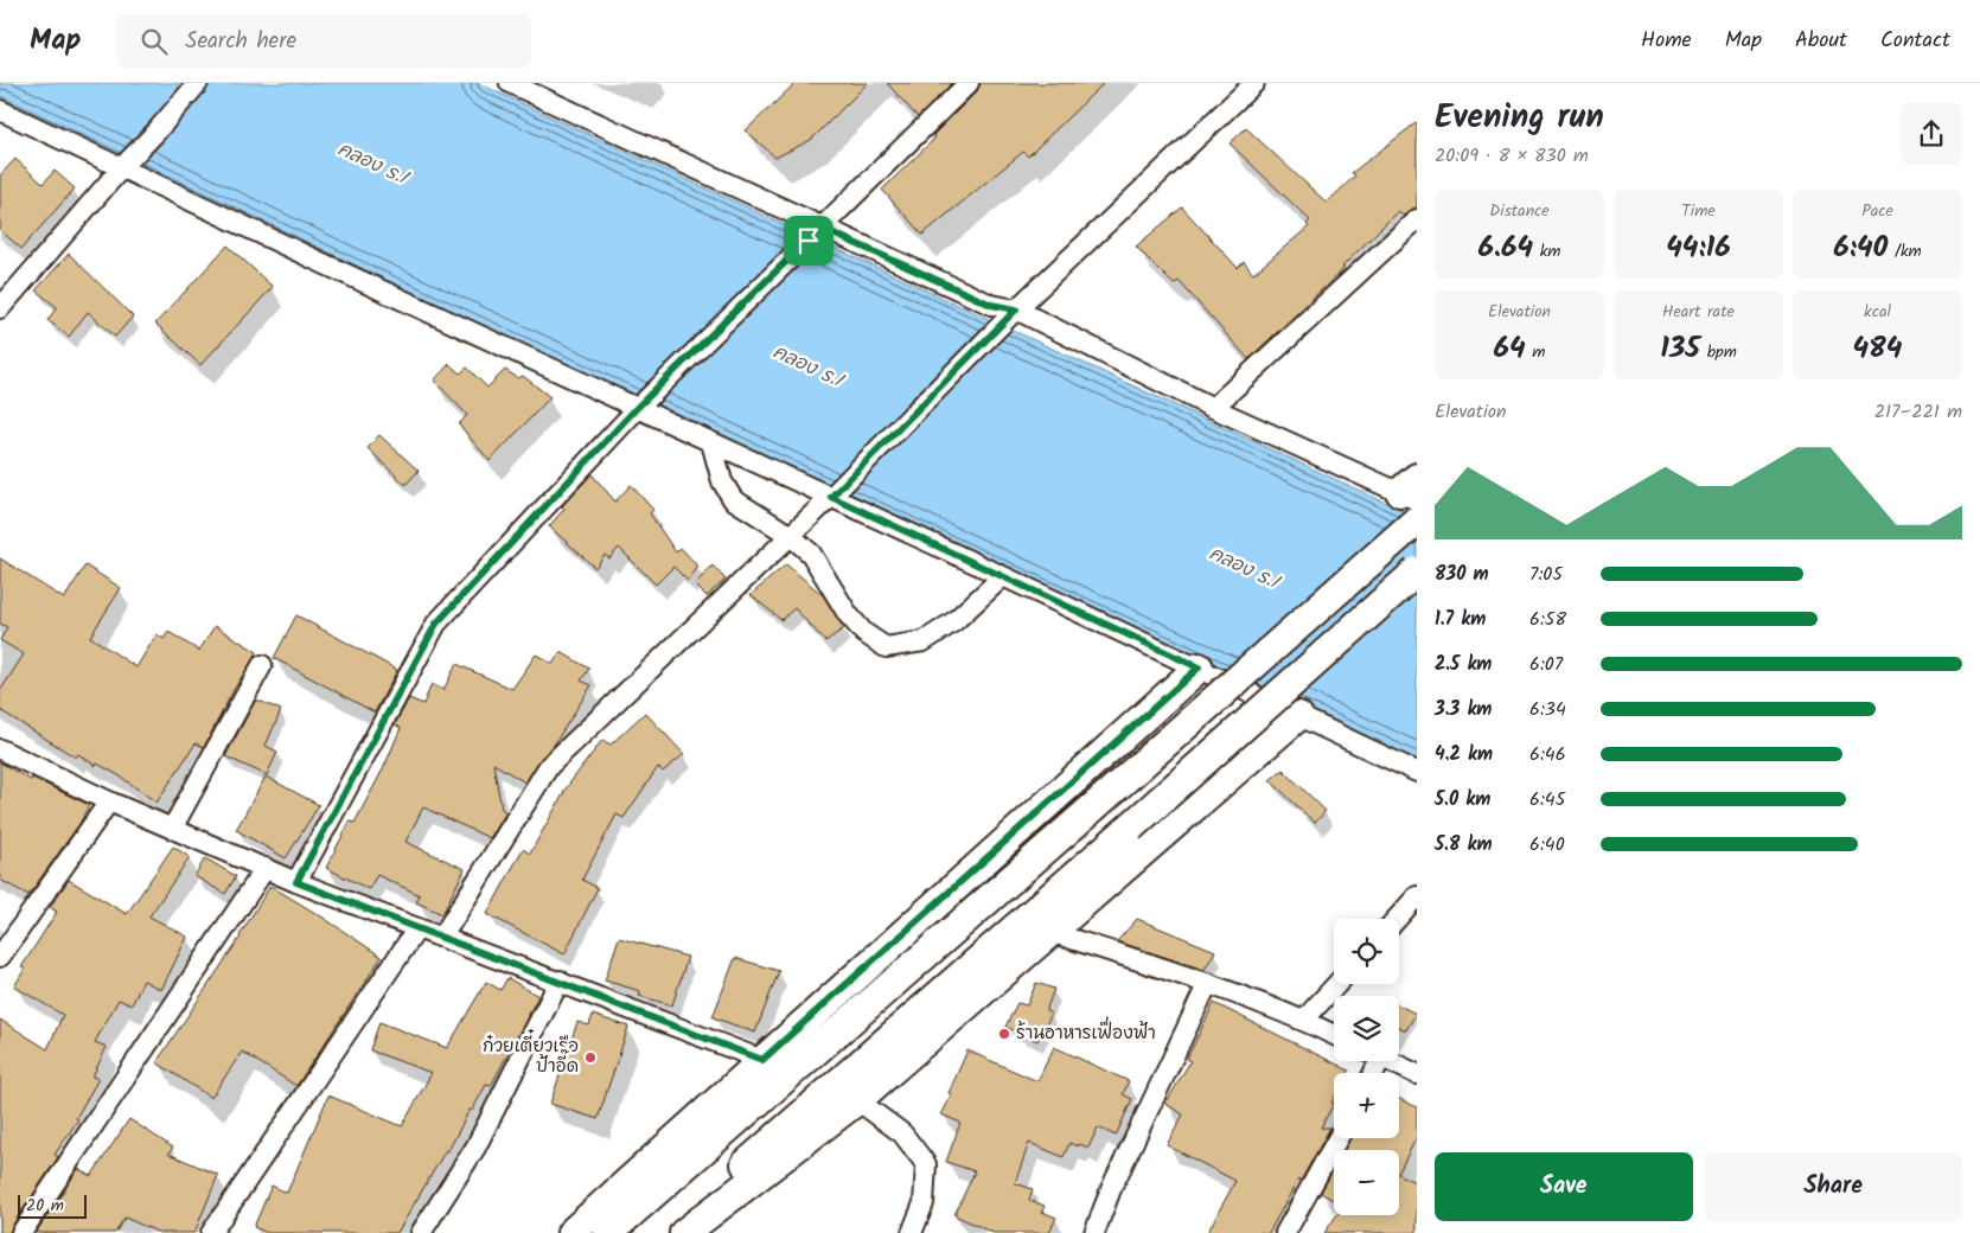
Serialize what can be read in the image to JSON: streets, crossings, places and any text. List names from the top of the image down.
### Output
{
  "water": ["คลอง ร.1"],
  "places": ["ร้านอาหารเฟื่องฟ้า", "ก๋วยเตี๋ยวเรือ ป้าอี๊ด"],
  "scale_bar": "20 m",
  "page": {
    "header": "Map",
    "search": "Search here",
    "nav": [
      "Home",
      "Map",
      "About",
      "Contact"
    ],
    "heading": ["Evening run", "20:09 · 8 × 830 m"],
    "stats": [
      ["Distance", "6.64 km"],
      ["Time", "44:16"],
      ["Pace", "6:40 /km"],
      ["Elevation", "64 m"],
      ["Heart rate", "135 bpm"],
      ["kcal", "484"]
    ],
    "chart": ["Elevation", "217–221 m"],
    "list": [
      {
        "name": "830 m",
        "note": "7:05"
      },
      {
        "name": "1.7 km",
        "note": "6:58"
      },
      {
        "name": "2.5 km",
        "note": "6:07"
      },
      {
        "name": "3.3 km",
        "note": "6:34"
      },
      {
        "name": "4.2 km",
        "note": "6:46"
      },
      {
        "name": "5.0 km",
        "note": "6:45"
      },
      {
        "name": "5.8 km",
        "note": "6:40"
      }
    ],
    "map_buttons": ["+", "−"],
    "buttons": ["Save", "Share"],
    "scale": "20 m"
  }
}
